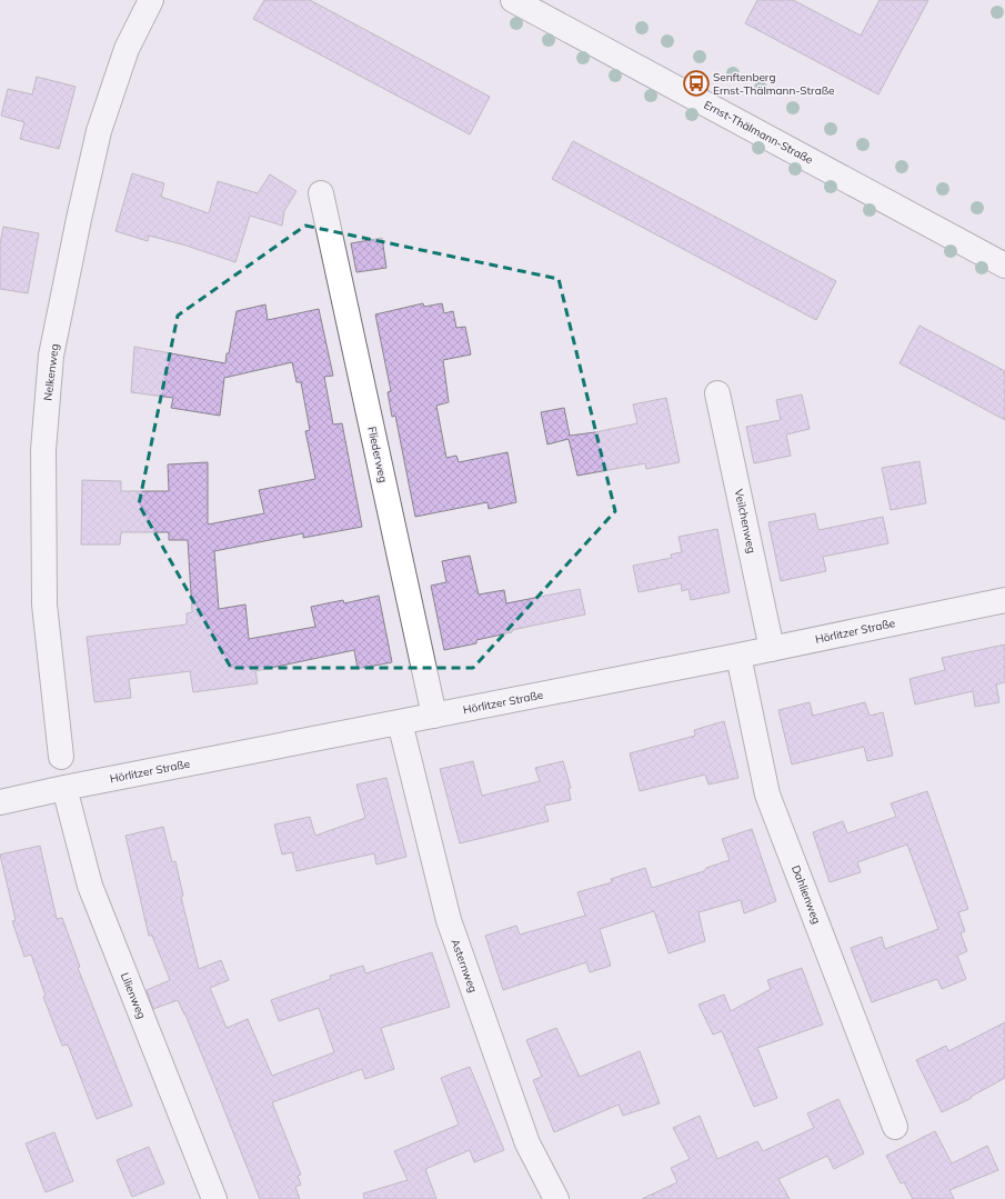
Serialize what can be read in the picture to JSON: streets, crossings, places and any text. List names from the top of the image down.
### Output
{
  "streets": {
    "street": [
      "Ernst-Thälmann-Straße",
      "Nelkenweg",
      "Fliederweg",
      "Veilchenweg",
      "Hörlitzer Straße",
      "Dahlienweg",
      "Asternweg",
      "Lilienweg"
    ]
  },
  "crossings": [
    ["Fliederweg", "Hörlitzer Straße"],
    ["Veilchenweg", "Hörlitzer Straße"],
    ["Hörlitzer Straße", "Dahlienweg"],
    ["Hörlitzer Straße", "Asternweg"],
    ["Hörlitzer Straße", "Lilienweg"]
  ],
  "places": {
    "bus stop": ["Senftenberg Ernst-Thälmann-Straße"]
  }
}
